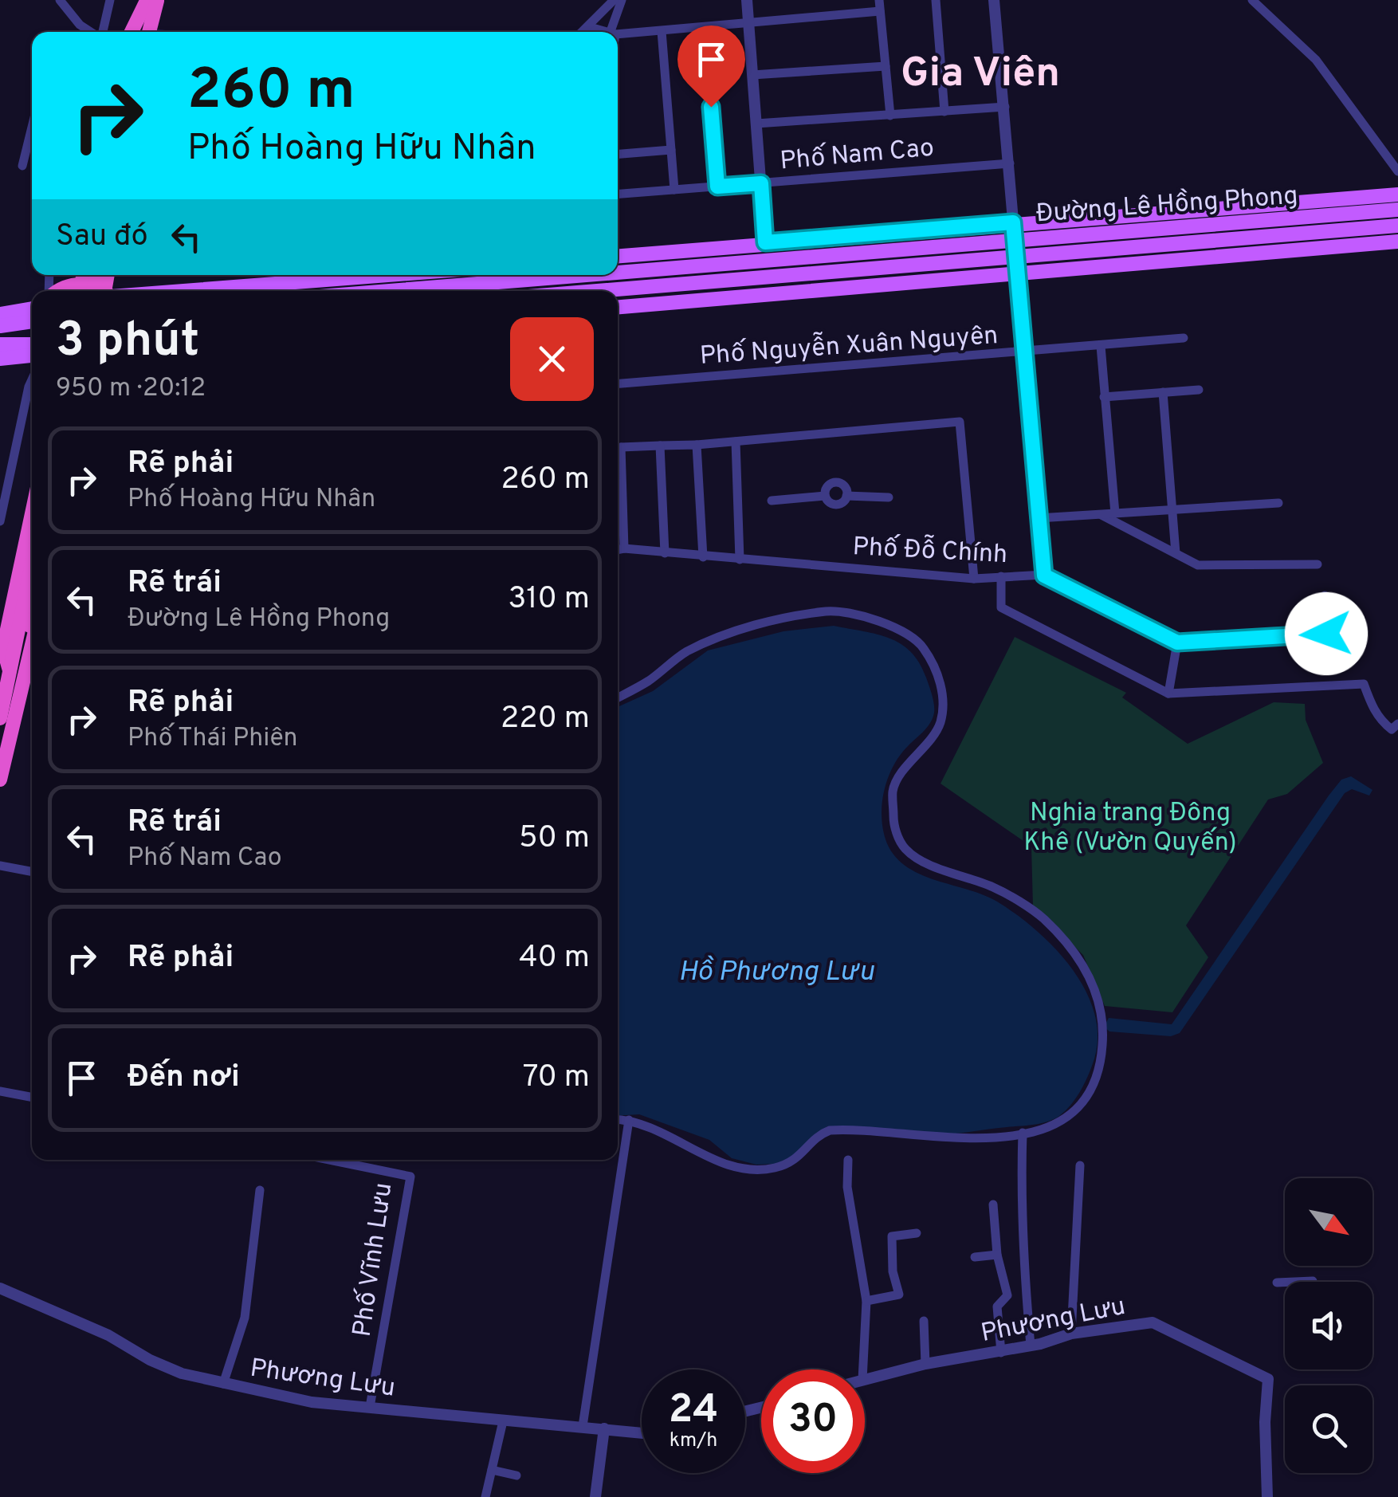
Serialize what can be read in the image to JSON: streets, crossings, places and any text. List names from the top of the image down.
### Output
{
  "streets": {
    "main road": ["Đường Lê Hồng Phong"],
    "street": [
      "Phố Nam Cao",
      "Phố Nguyễn Xuân Nguyên",
      "Phố Đỗ Chính",
      "Phố Vĩnh Lưu",
      "Phương Lưu"
    ]
  },
  "crossings": [
    ["Phố Vĩnh Lưu", "Phương Lưu"]
  ],
  "districts": ["Gia Viên"],
  "water": ["Hồ Phương Lưu"],
  "parks": ["Nghia trang Đông Khê (Vườn Quyến)"],
  "north": "bottom right",
  "page": {
    "turn": ["260 m", "Phố Hoàng Hữu Nhân"],
    "then": "Sau đó",
    "heading": ["3 phút", "950 m · 20:12"],
    "list": [
      {
        "name": "Rẽ phải",
        "note": "Phố Hoàng Hữu Nhân",
        "value": "260 m"
      },
      {
        "name": "Rẽ trái",
        "note": "Đường Lê Hồng Phong",
        "value": "310 m"
      },
      {
        "name": "Rẽ phải",
        "note": "Phố Thái Phiên",
        "value": "220 m"
      },
      {
        "name": "Rẽ trái",
        "note": "Phố Nam Cao",
        "value": "50 m"
      },
      {
        "name": "Rẽ phải",
        "value": "40 m"
      },
      {
        "name": "Đến nơi",
        "value": "70 m"
      }
    ],
    "speed": "24 km/h",
    "limit": "30"
  }
}
